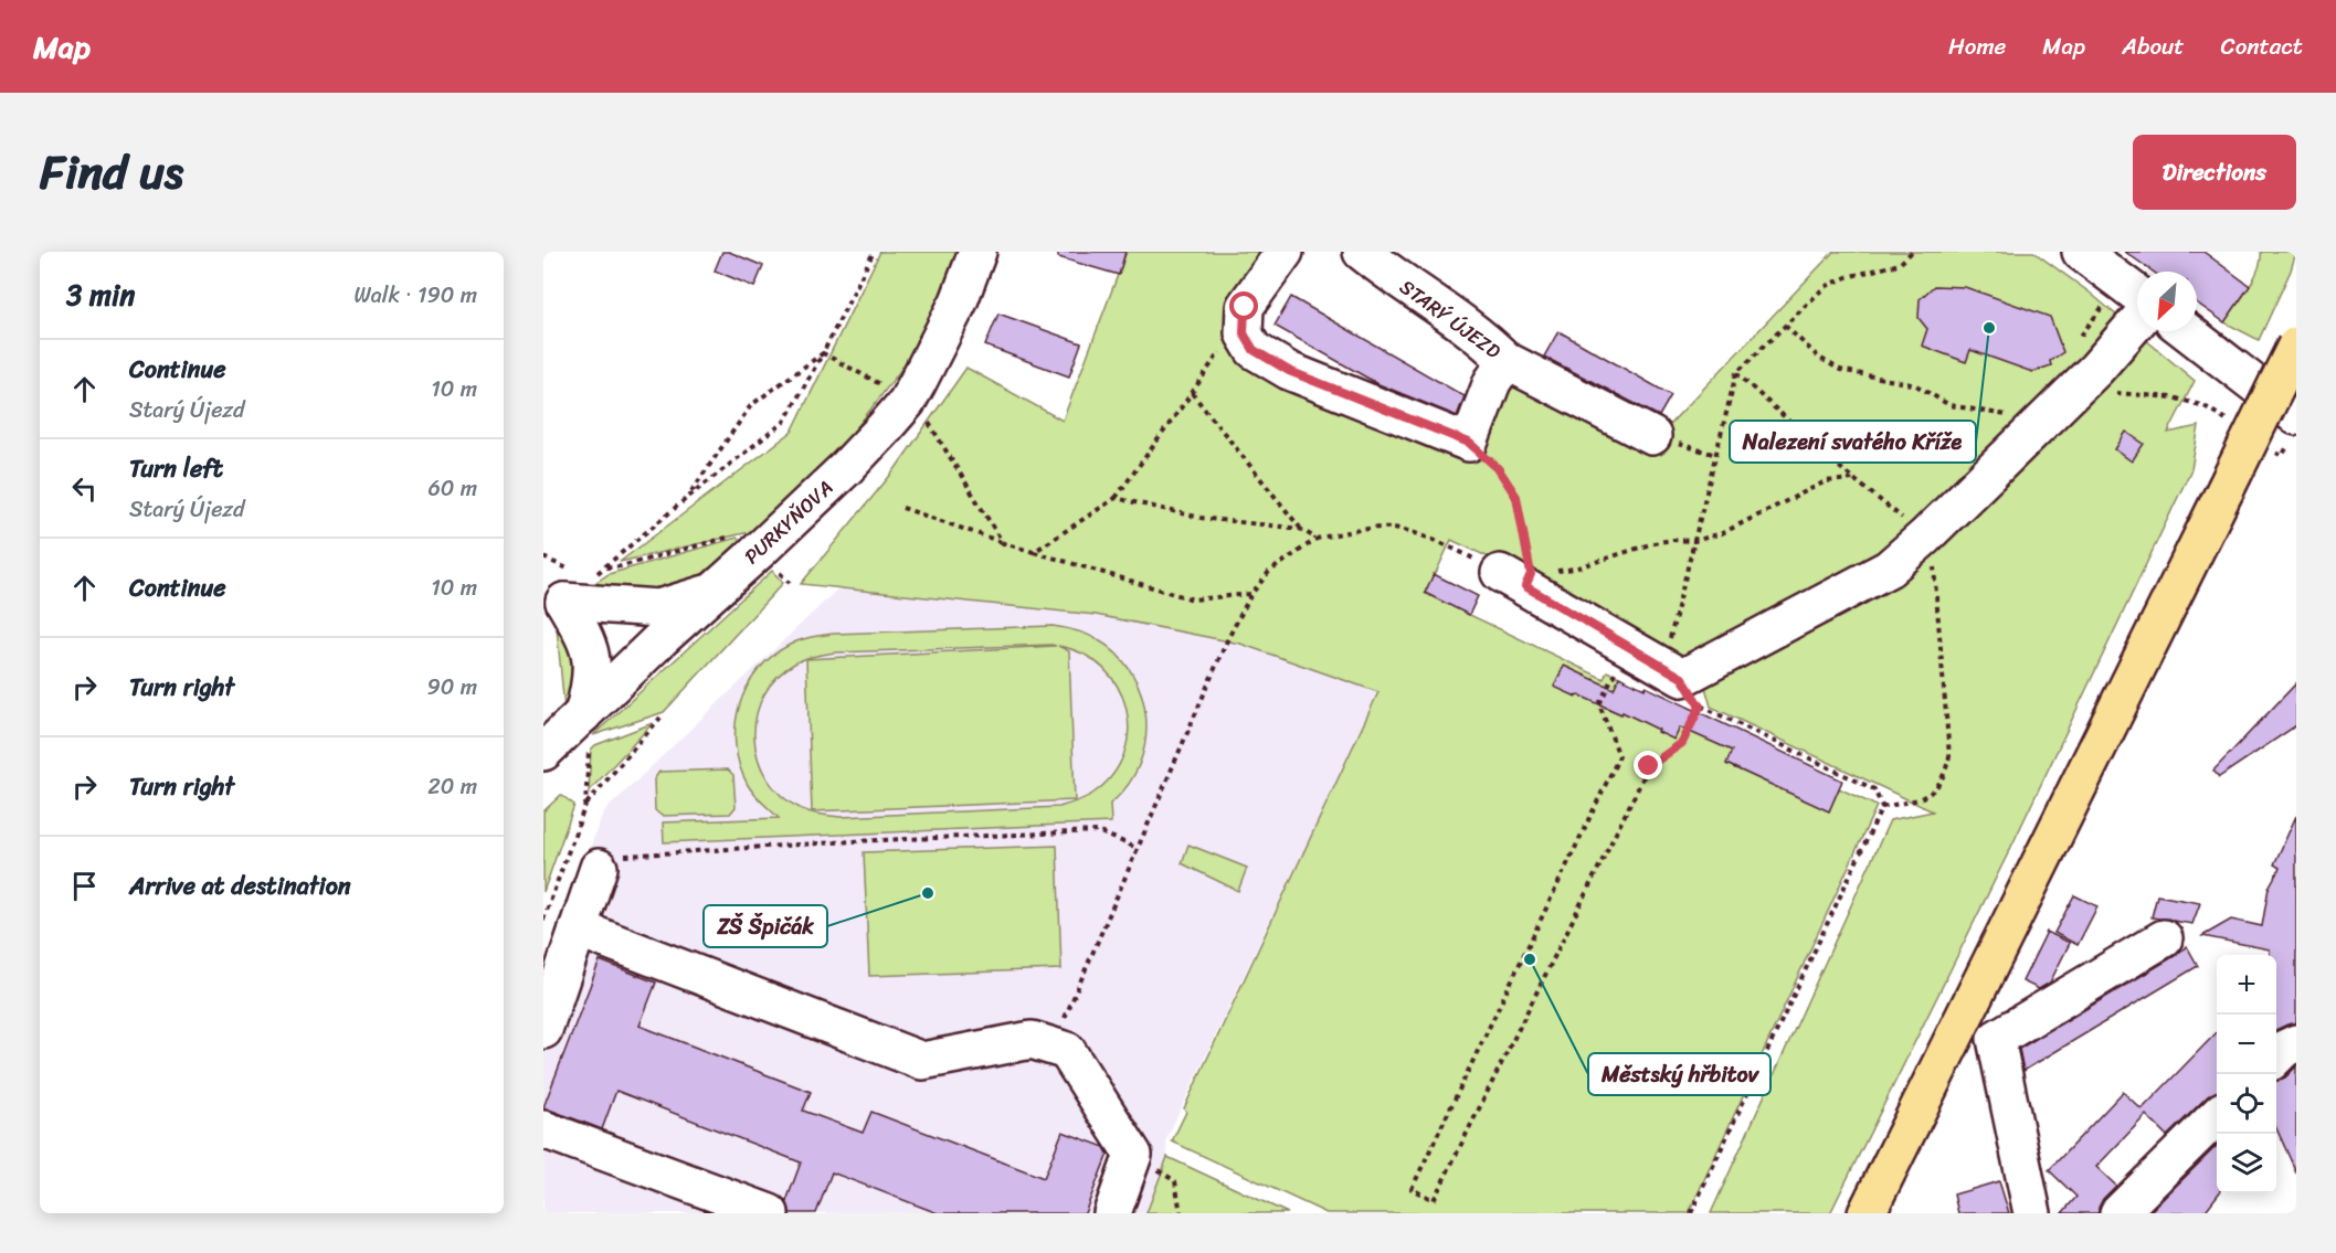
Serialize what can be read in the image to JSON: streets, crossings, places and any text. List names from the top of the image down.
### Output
{
  "streets": {
    "street": ["STARÝ ÚJEZD", "PURKYŇOVA"]
  },
  "places": ["Nalezení svatého Kříže", "ZŠ Špičák", "Městský hřbitov"],
  "north": "bottom left",
  "page": {
    "header": "Map",
    "nav": [
      "Home",
      "Map",
      "About",
      "Contact"
    ],
    "title": "Find us",
    "buttons": "Directions",
    "heading": ["3 min", "Walk · 190 m"],
    "list": [
      ["Continue", "Starý Újezd", "10 m"],
      ["Turn left", "Starý Újezd", "60 m"],
      ["Continue", "10 m"],
      ["Turn right", "90 m"],
      ["Turn right", "20 m"],
      "Arrive at destination"
    ],
    "map_buttons": ["+", "−"]
  }
}
